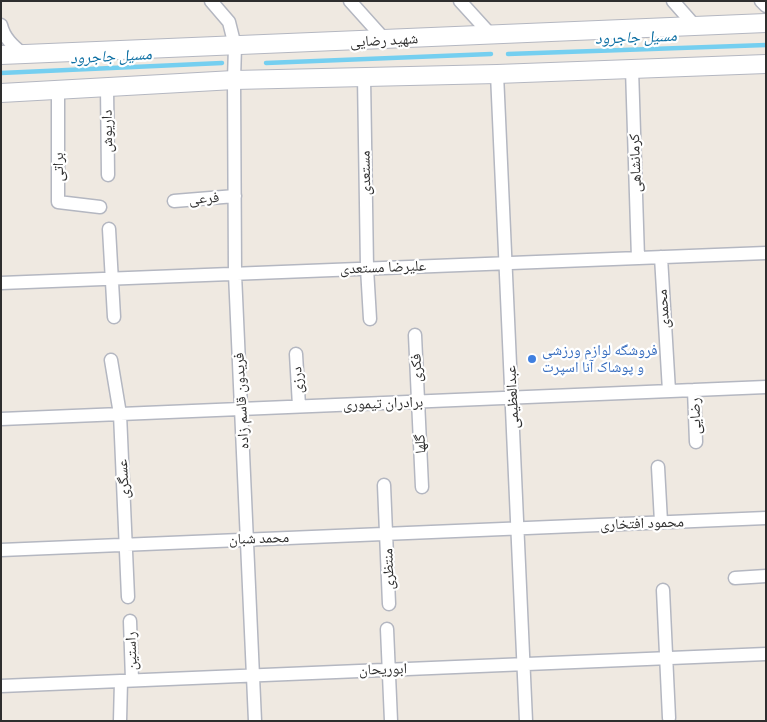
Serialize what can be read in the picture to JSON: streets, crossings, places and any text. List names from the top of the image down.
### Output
{
  "streets": {
    "main road": ["شهید رضایی"],
    "street": [
      "داریوش",
      "کرمانشاهی",
      "براتی",
      "مستعدی",
      "فرعی",
      "علیرضا مستعدی",
      "محمدی",
      "فکری",
      "درزی",
      "عبدالعظیمی",
      "فریدون قاسم زاده",
      "برادران تیموری",
      "رضایی",
      "گلها",
      "عسگری",
      "محمود افتخاری",
      "محمد شبان",
      "منتظری",
      "راستین",
      "ابوریحان"
    ]
  },
  "crossings": [
    ["شهید رضایی", "فریدون قاسم زاده"],
    ["کرمانشاهی", "علیرضا مستعدی"],
    ["مستعدی", "علیرضا مستعدی"],
    ["فرعی", "فریدون قاسم زاده"],
    ["علیرضا مستعدی", "محمدی"],
    ["علیرضا مستعدی", "عبدالعظیمی"],
    ["علیرضا مستعدی", "فریدون قاسم زاده"],
    ["محمدی", "برادران تیموری"],
    ["فکری", "برادران تیموری"],
    ["فکری", "گلها"],
    ["درزی", "برادران تیموری"],
    ["عبدالعظیمی", "برادران تیموری"],
    ["عبدالعظیمی", "محمود افتخاری"],
    ["عبدالعظیمی", "محمد شبان"],
    ["عبدالعظیمی", "ابوریحان"],
    ["فریدون قاسم زاده", "برادران تیموری"],
    ["فریدون قاسم زاده", "محمد شبان"],
    ["فریدون قاسم زاده", "ابوریحان"],
    ["برادران تیموری", "رضایی"],
    ["برادران تیموری", "گلها"],
    ["برادران تیموری", "عسگری"],
    ["عسگری", "محمد شبان"],
    ["محمود افتخاری", "محمد شبان"],
    ["محمد شبان", "منتظری"],
    ["راستین", "ابوریحان"]
  ],
  "water": ["مسیل جاجرود"],
  "places": ["فروشگه لوازم ورزشی و پوشاک آنا اسپرت"]
}
